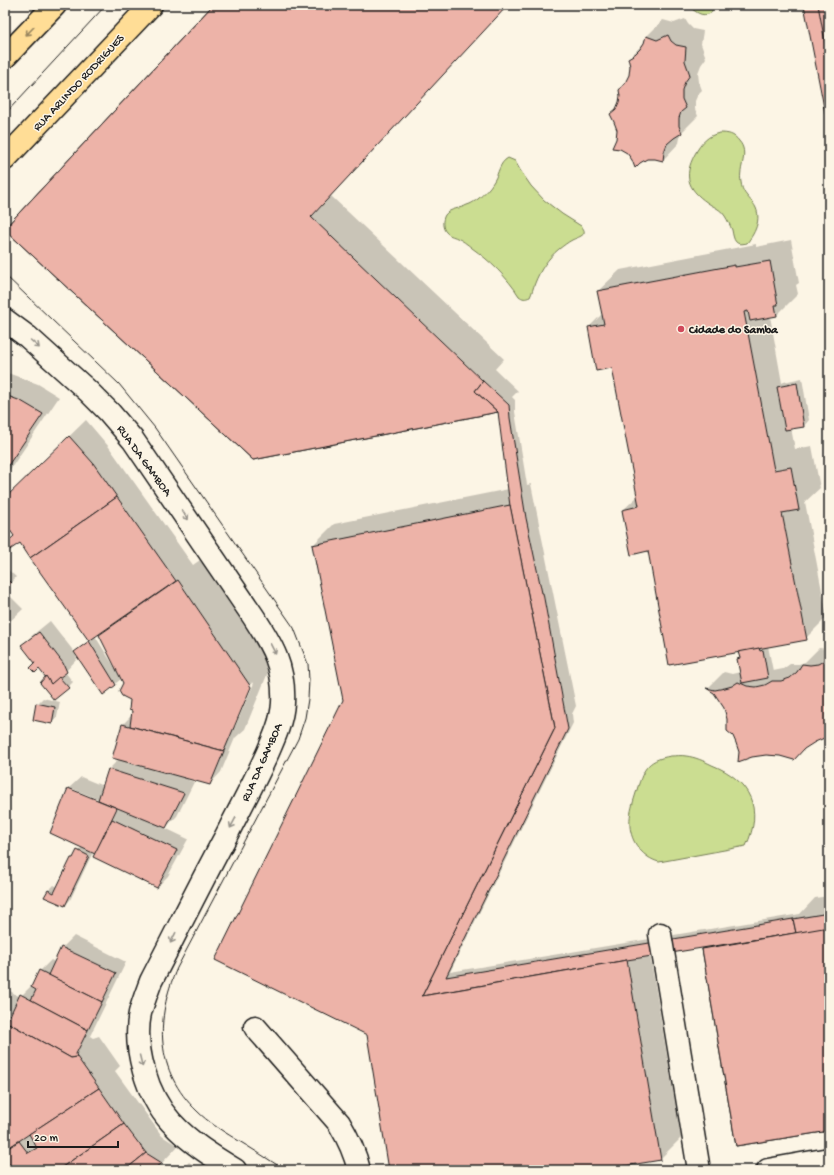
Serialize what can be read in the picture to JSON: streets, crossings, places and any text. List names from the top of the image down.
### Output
{
  "streets": {
    "main road": ["RUA ARLINDO RODRIGUES"],
    "street": ["RUA DA GAMBOA"]
  },
  "one_way": ["RUA DA GAMBOA"],
  "places": ["Cidade do Samba"],
  "scale_bar": "20 m"
}
